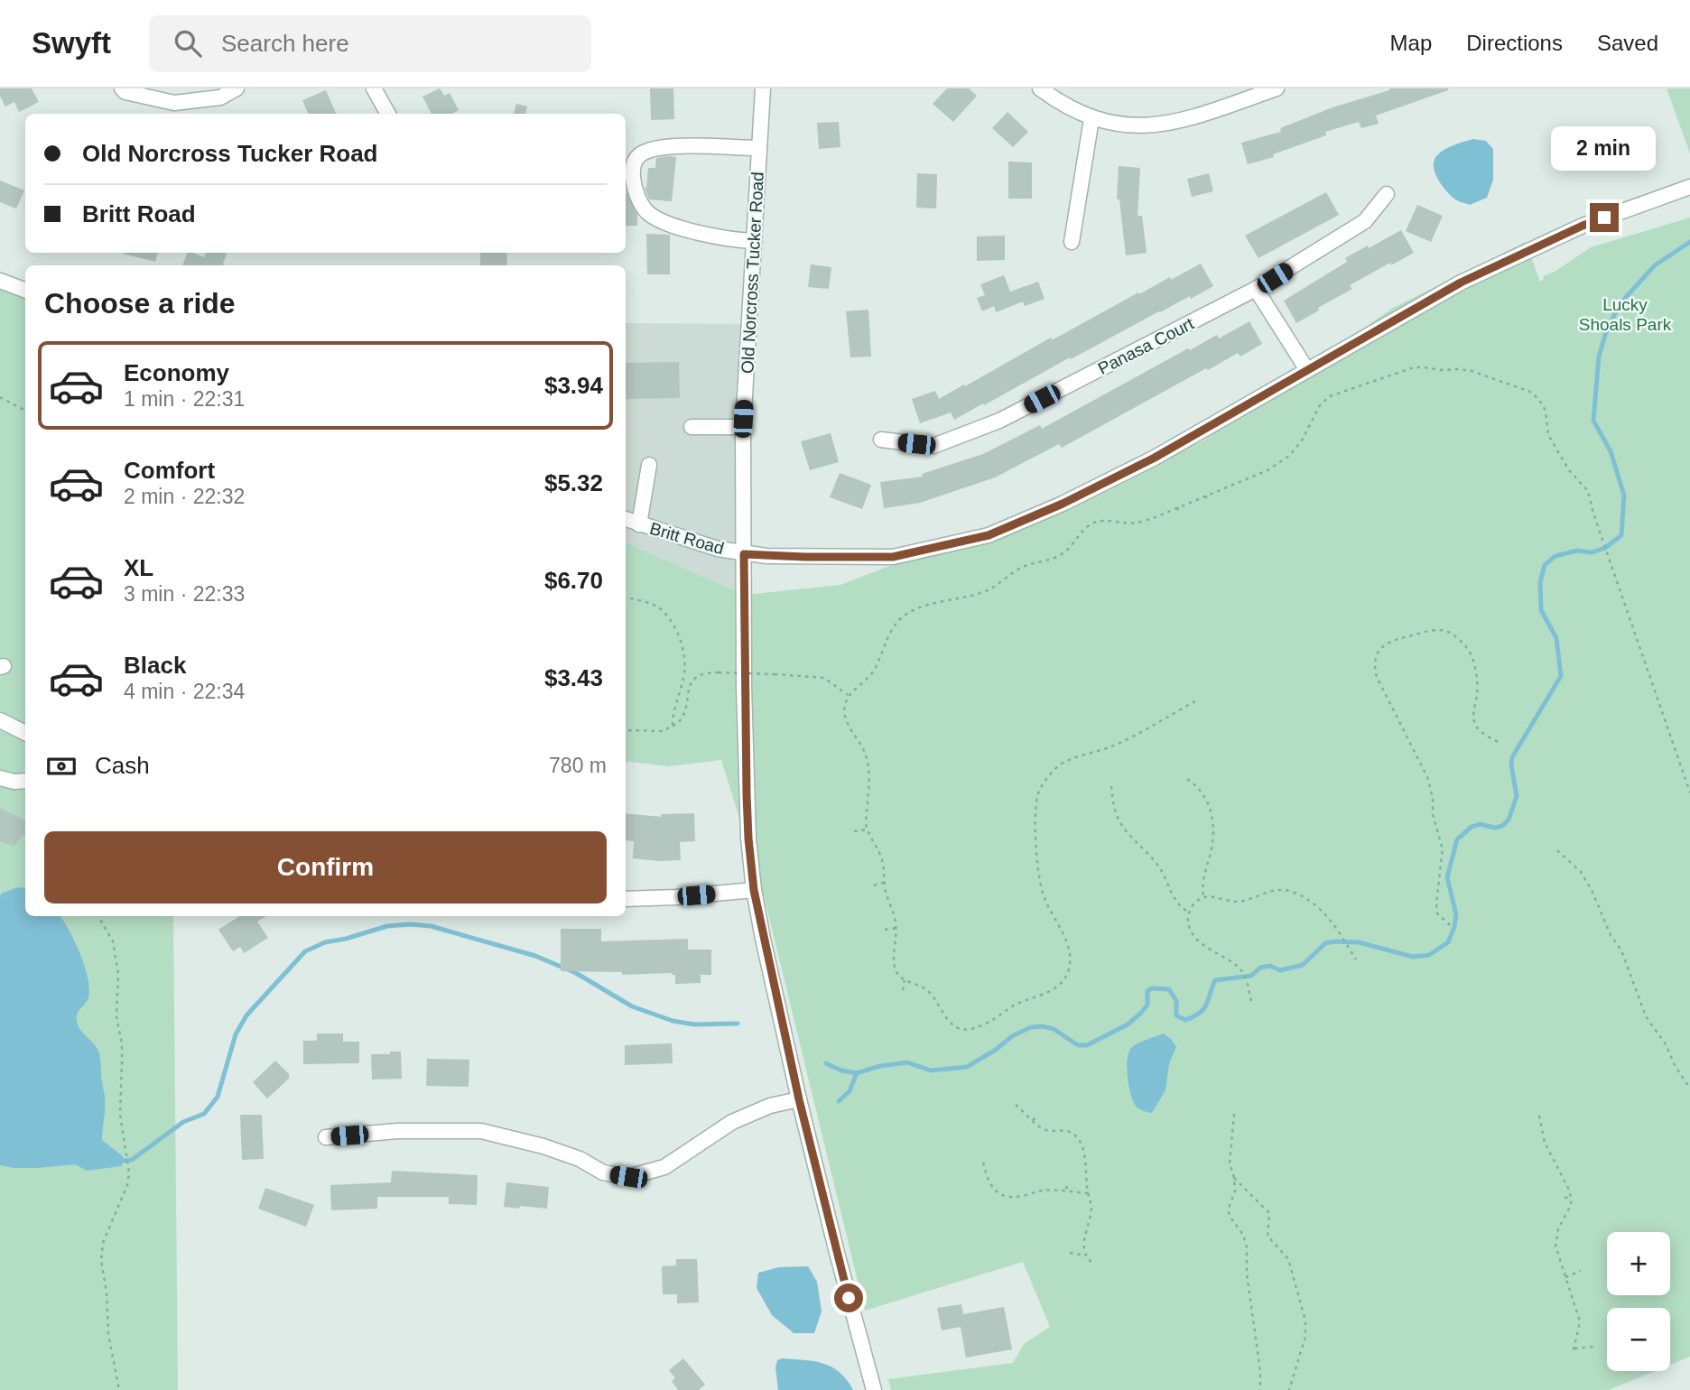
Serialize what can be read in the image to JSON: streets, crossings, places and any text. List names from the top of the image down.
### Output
{
  "streets": {
    "street": ["Old Norcross Tucker Road", "Panasa Court", "Britt Road"]
  },
  "crossings": [
    ["Old Norcross Tucker Road", "Britt Road"]
  ],
  "parks": ["Lucky Shoals Park"],
  "page": {
    "header": "Swyft",
    "search": "Search here",
    "nav": ["Map", "Directions", "Saved"],
    "banner": ["Old Norcross Tucker Road", "Britt Road"],
    "bubble": "2 min",
    "heading": "Choose a ride",
    "list": [
      {
        "name": "Economy",
        "note": "1 min · 22:31",
        "value": "$3.94"
      },
      {
        "name": "Comfort",
        "note": "2 min · 22:32",
        "value": "$5.32"
      },
      {
        "name": "XL",
        "note": "3 min · 22:33",
        "value": "$6.70"
      },
      {
        "name": "Black",
        "note": "4 min · 22:34",
        "value": "$3.43"
      }
    ],
    "pay": ["Cash", "780 m"],
    "buttons": "Confirm",
    "map_buttons": ["+", "−"]
  }
}
